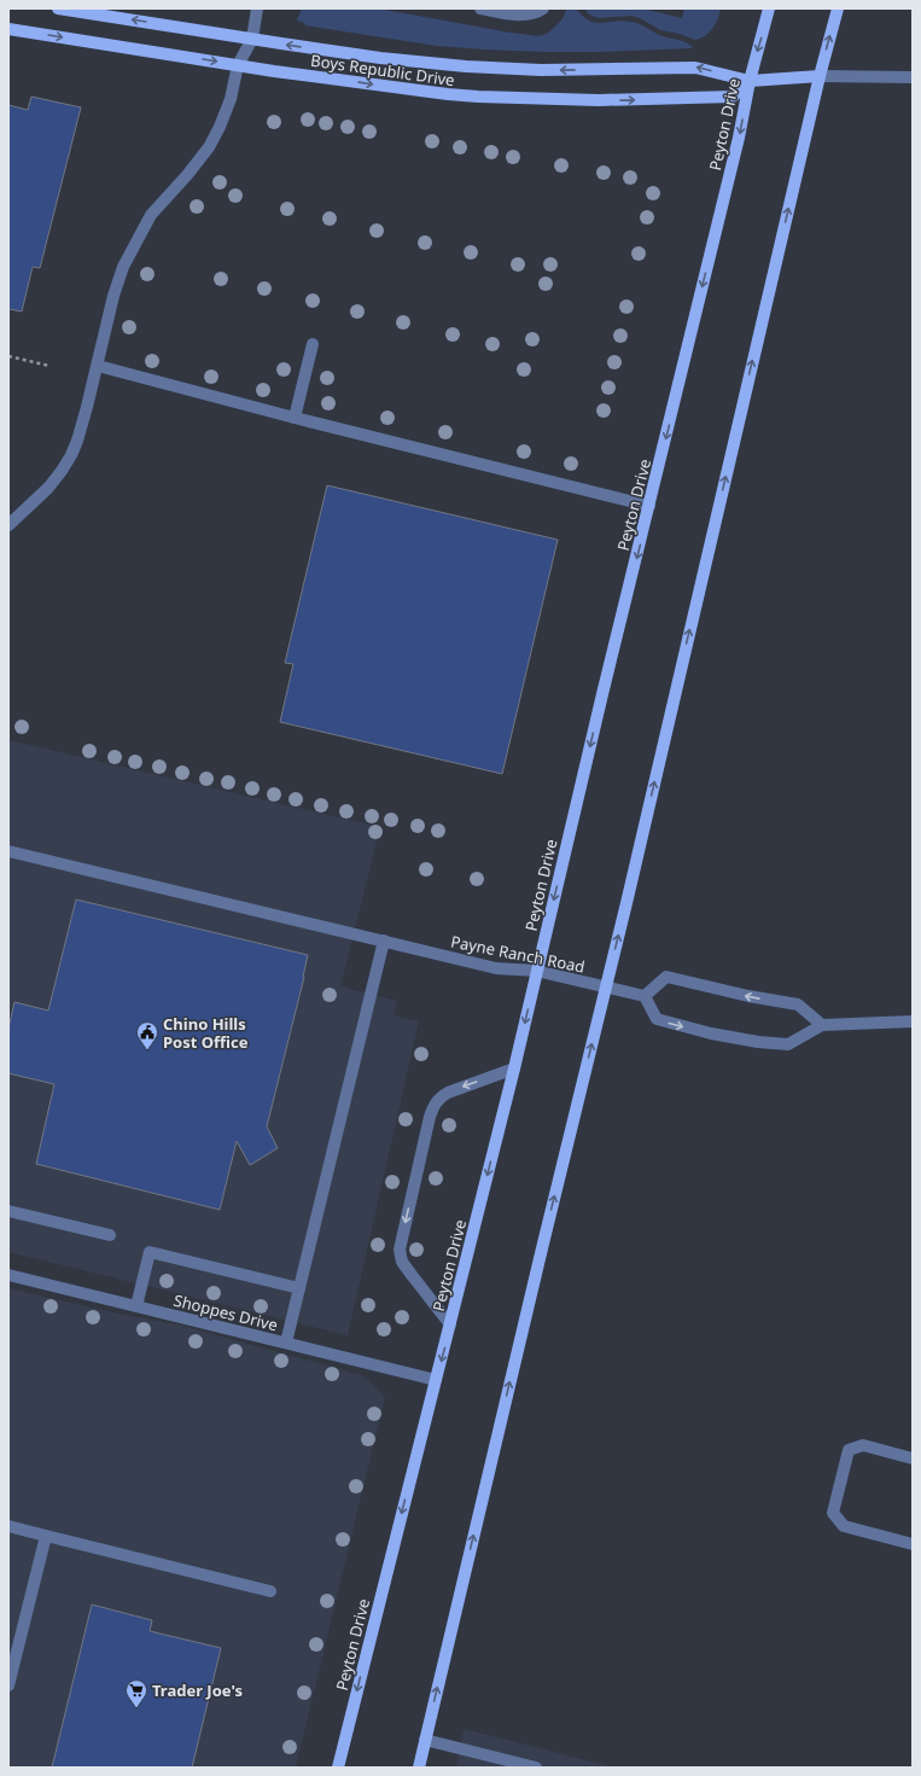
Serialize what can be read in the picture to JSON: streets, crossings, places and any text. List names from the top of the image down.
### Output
{
  "streets": {
    "main road": ["Boys Republic Drive", "Peyton Drive"],
    "street": ["Payne Ranch Road", "Shoppes Drive"]
  },
  "crossings": [
    ["Boys Republic Drive", "Peyton Drive"],
    ["Peyton Drive", "Payne Ranch Road"],
    ["Peyton Drive", "Shoppes Drive"]
  ],
  "places": {
    "public building": ["Chino Hills Post Office"],
    "supermarket": ["Trader Joe's"]
  }
}
